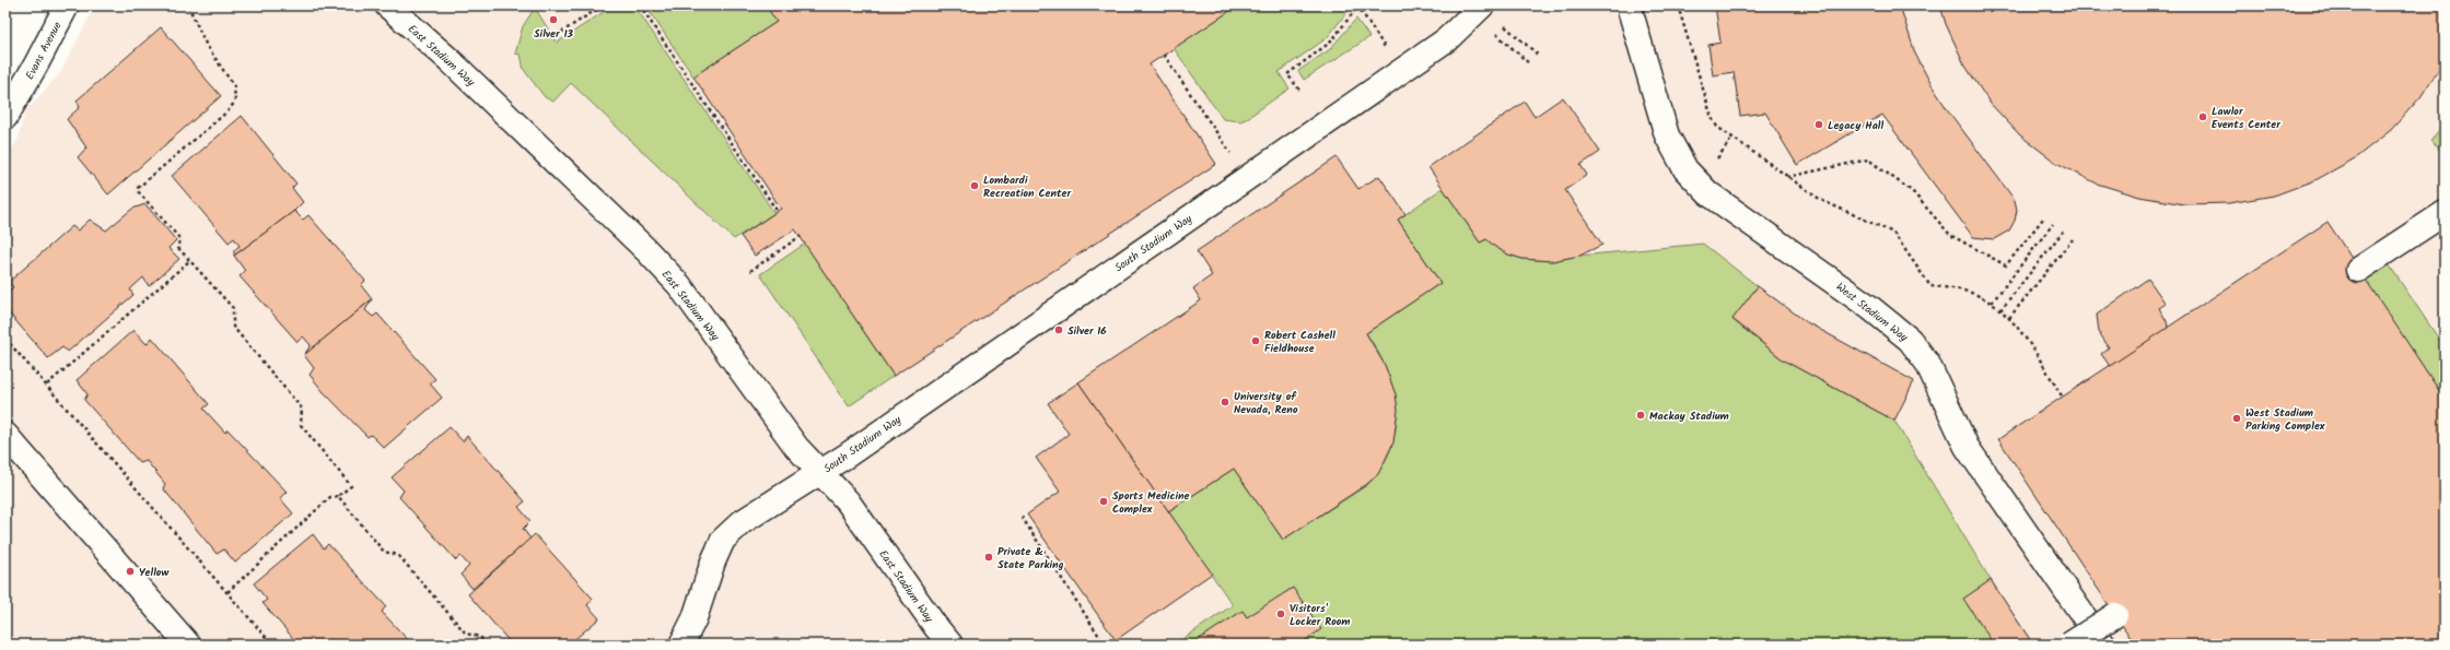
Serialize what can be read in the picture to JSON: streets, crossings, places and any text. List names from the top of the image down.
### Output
{
  "streets": {
    "street": [
      "Evans Avenue",
      "East Stadium Way",
      "South Stadium Way",
      "West Stadium Way"
    ]
  },
  "crossings": [
    ["East Stadium Way", "South Stadium Way"]
  ],
  "places": [
    "Silver 13",
    "Lawlor Events Center",
    "Legacy Hall",
    "Lombardi Recreation Center",
    "Silver 16",
    "Robert Cashell Fieldhouse",
    "University of Nevada, Reno",
    "Mackay Stadium",
    "West Stadium Parking Complex",
    "Sports Medicine Complex",
    "Private & State Parking",
    "Yellow",
    "Visitors' Locker Room"
  ]
}
